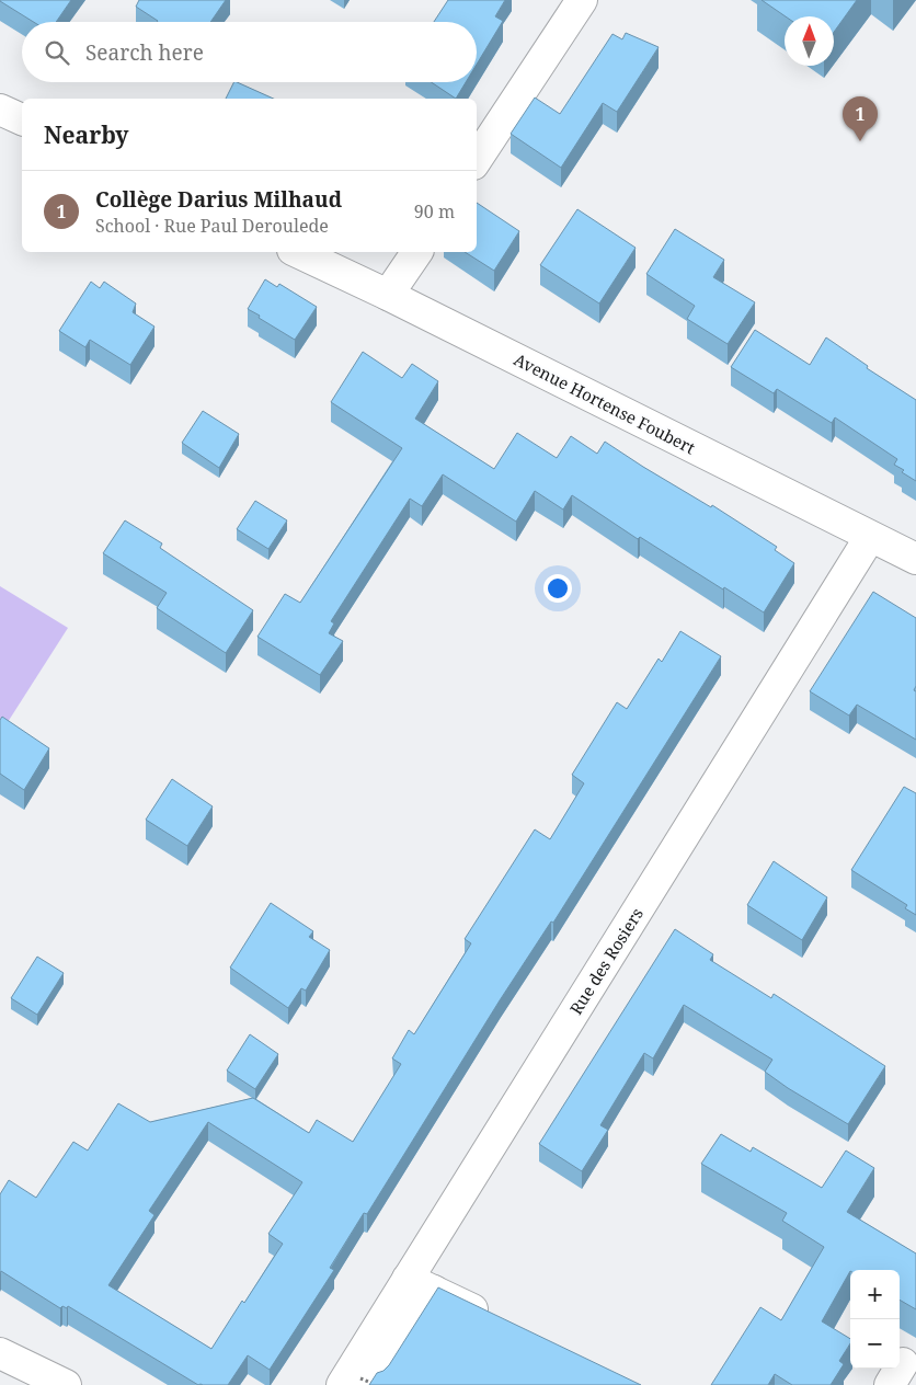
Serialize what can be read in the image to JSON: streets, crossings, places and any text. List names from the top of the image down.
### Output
{
  "streets": {
    "street": ["Avenue Hortense Foubert", "Rue des Rosiers"]
  },
  "crossings": [
    ["Avenue Hortense Foubert", "Rue des Rosiers"]
  ],
  "north": "top",
  "page": {
    "search": "Search here",
    "pins": "1",
    "heading": "Nearby",
    "list": [
      {
        "mark": "1",
        "name": "Collège Darius Milhaud",
        "note": "School · Rue Paul Deroulede",
        "value": "90 m"
      }
    ],
    "map_buttons": ["+", "−"]
  }
}
